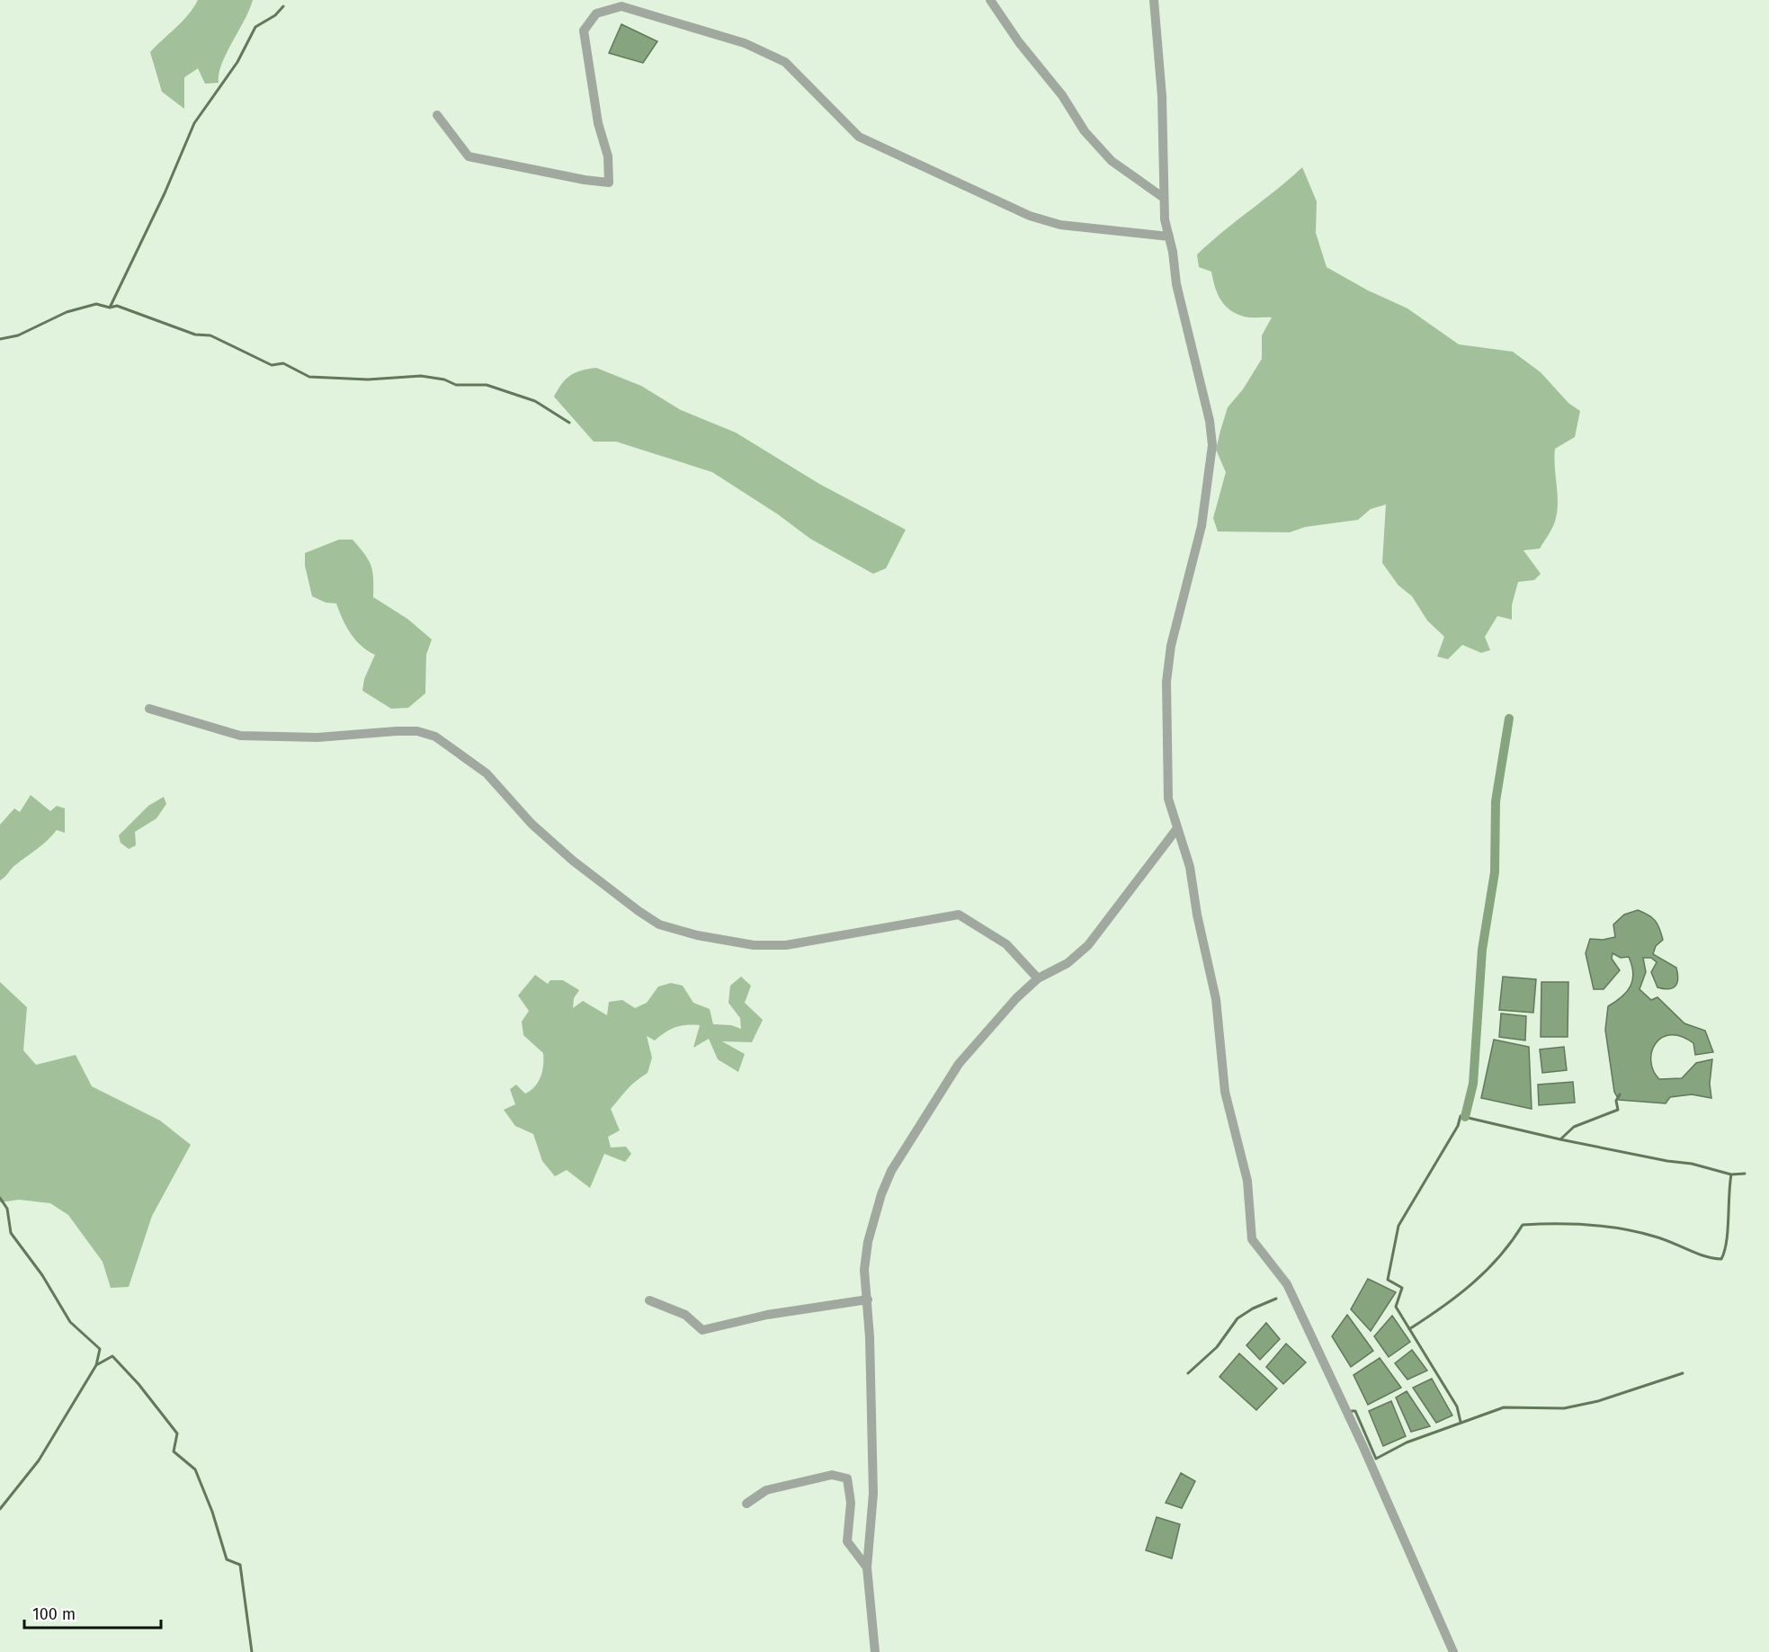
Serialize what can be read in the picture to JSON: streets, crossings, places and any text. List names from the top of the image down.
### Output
{
  "scale_bar": "100 m"
}
